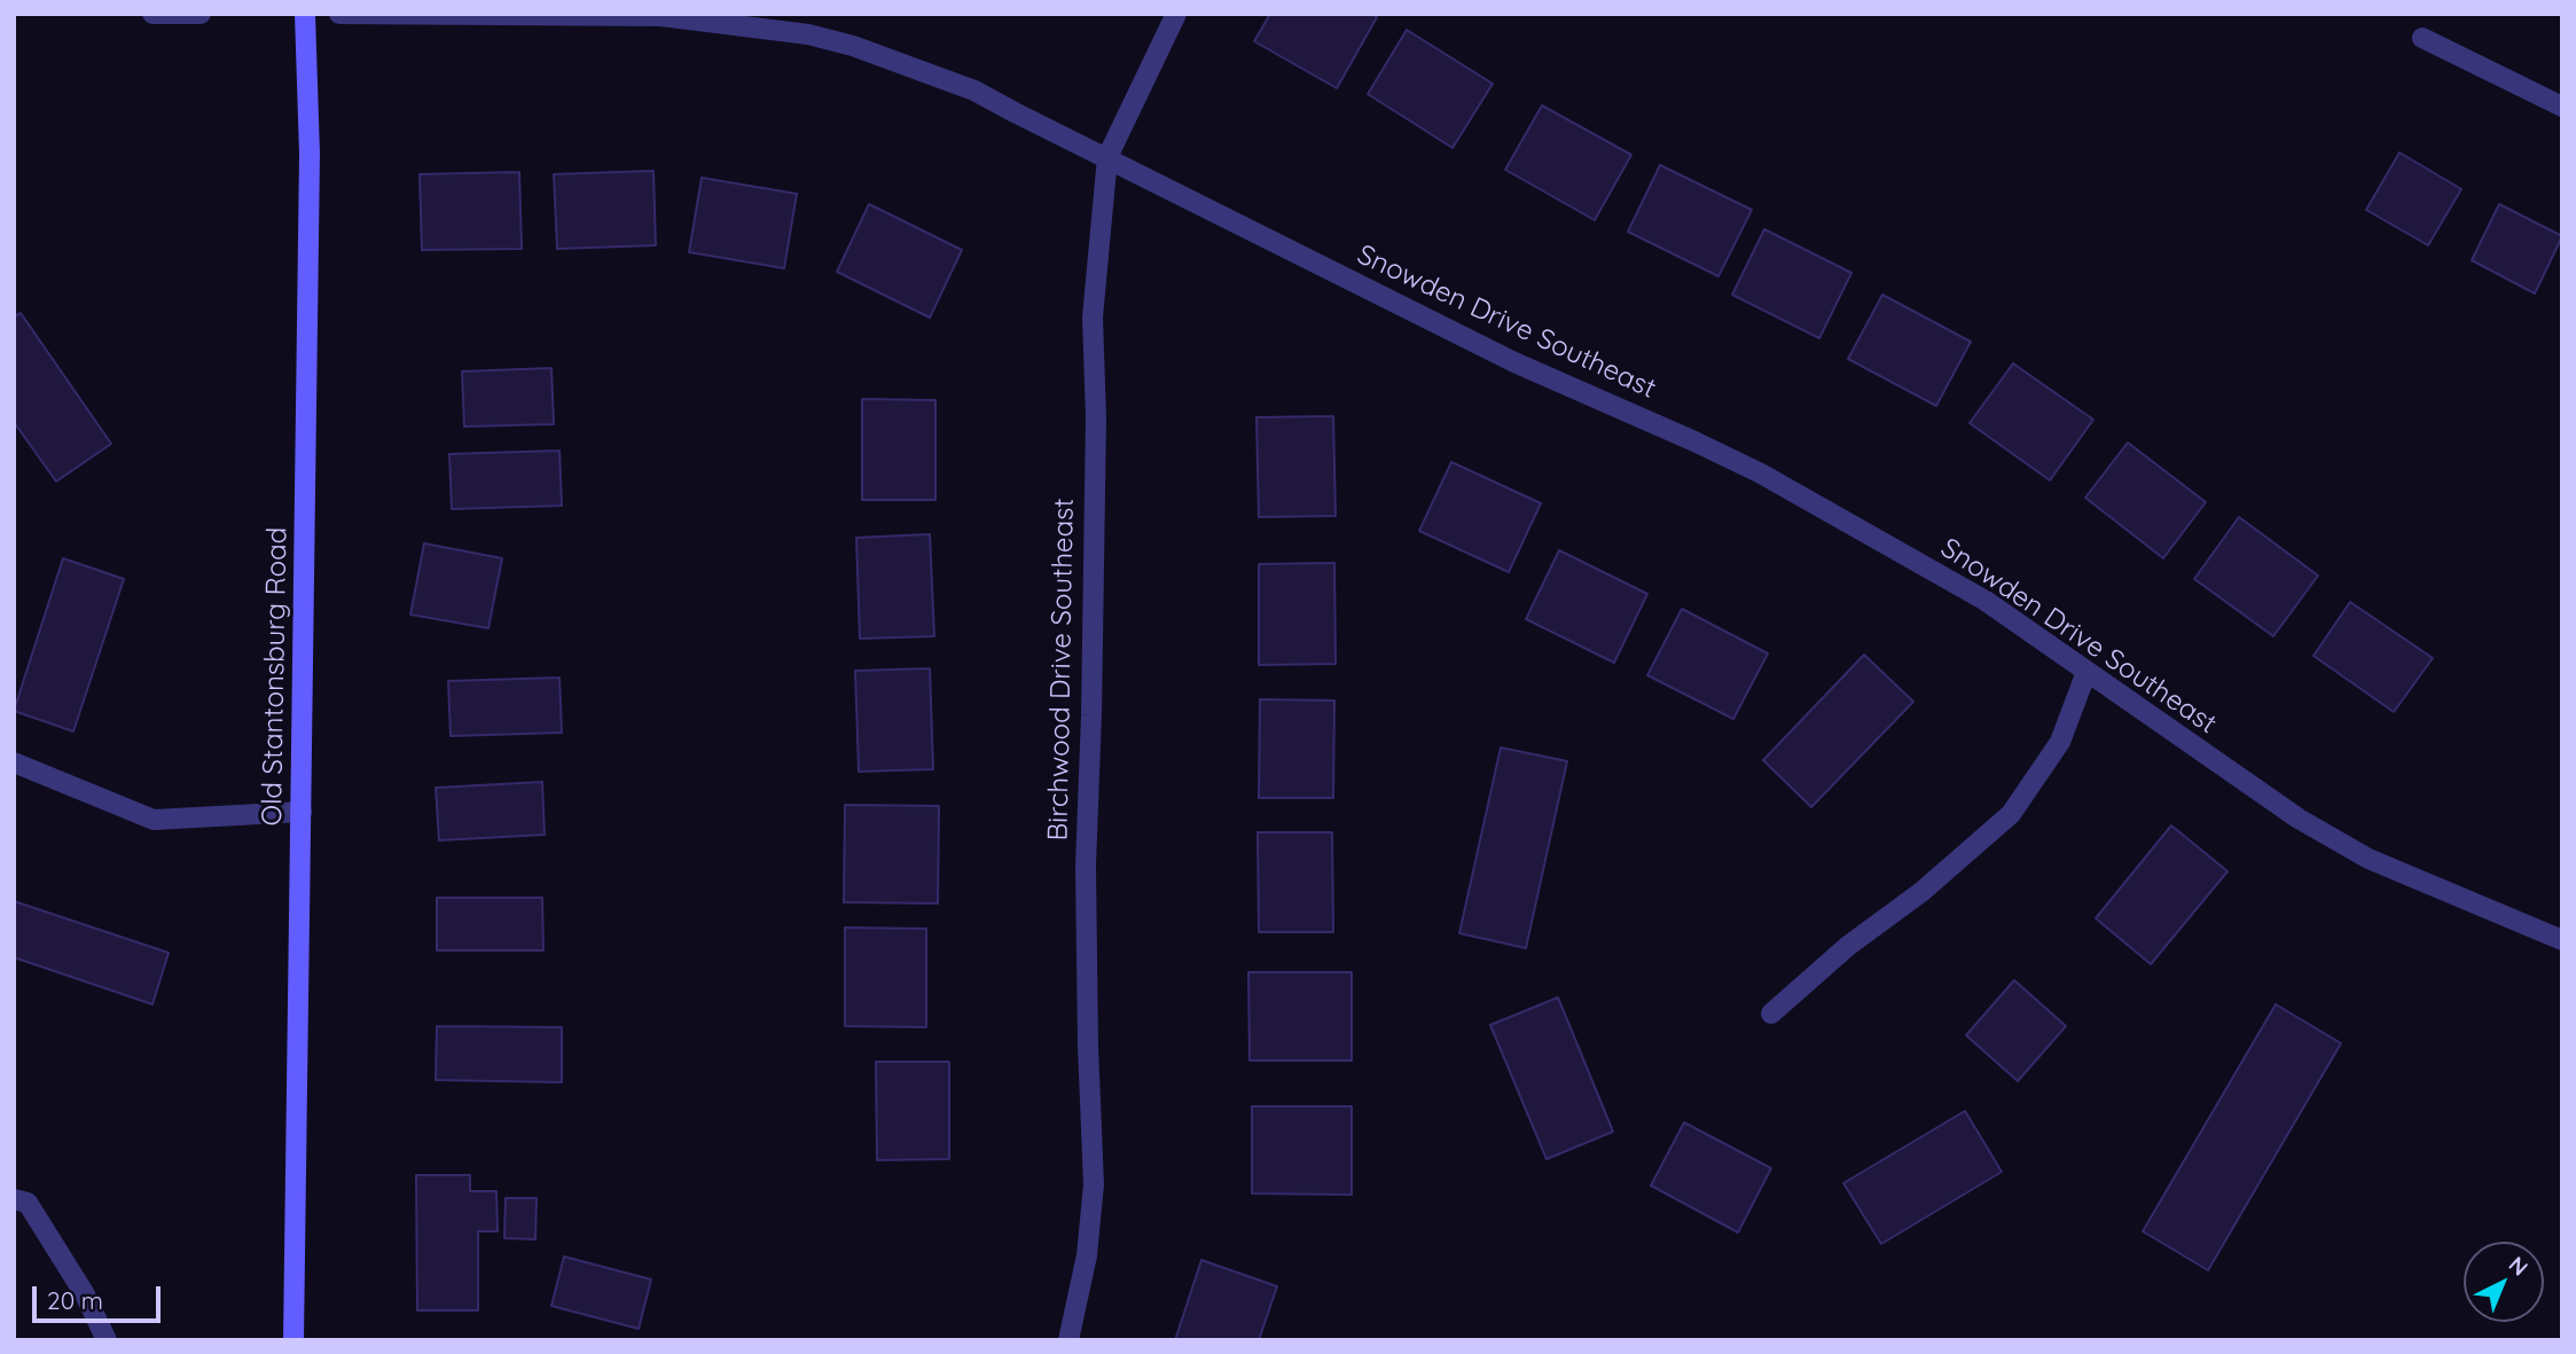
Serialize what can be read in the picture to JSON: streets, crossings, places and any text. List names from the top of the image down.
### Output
{
  "streets": {
    "street": ["Snowden Drive Southeast", "Birchwood Drive Southeast", "Old Stantonsburg Road"]
  },
  "crossings": [
    ["Snowden Drive Southeast", "Birchwood Drive Southeast"]
  ],
  "scale_bar": "20 m",
  "north": "top right"
}
